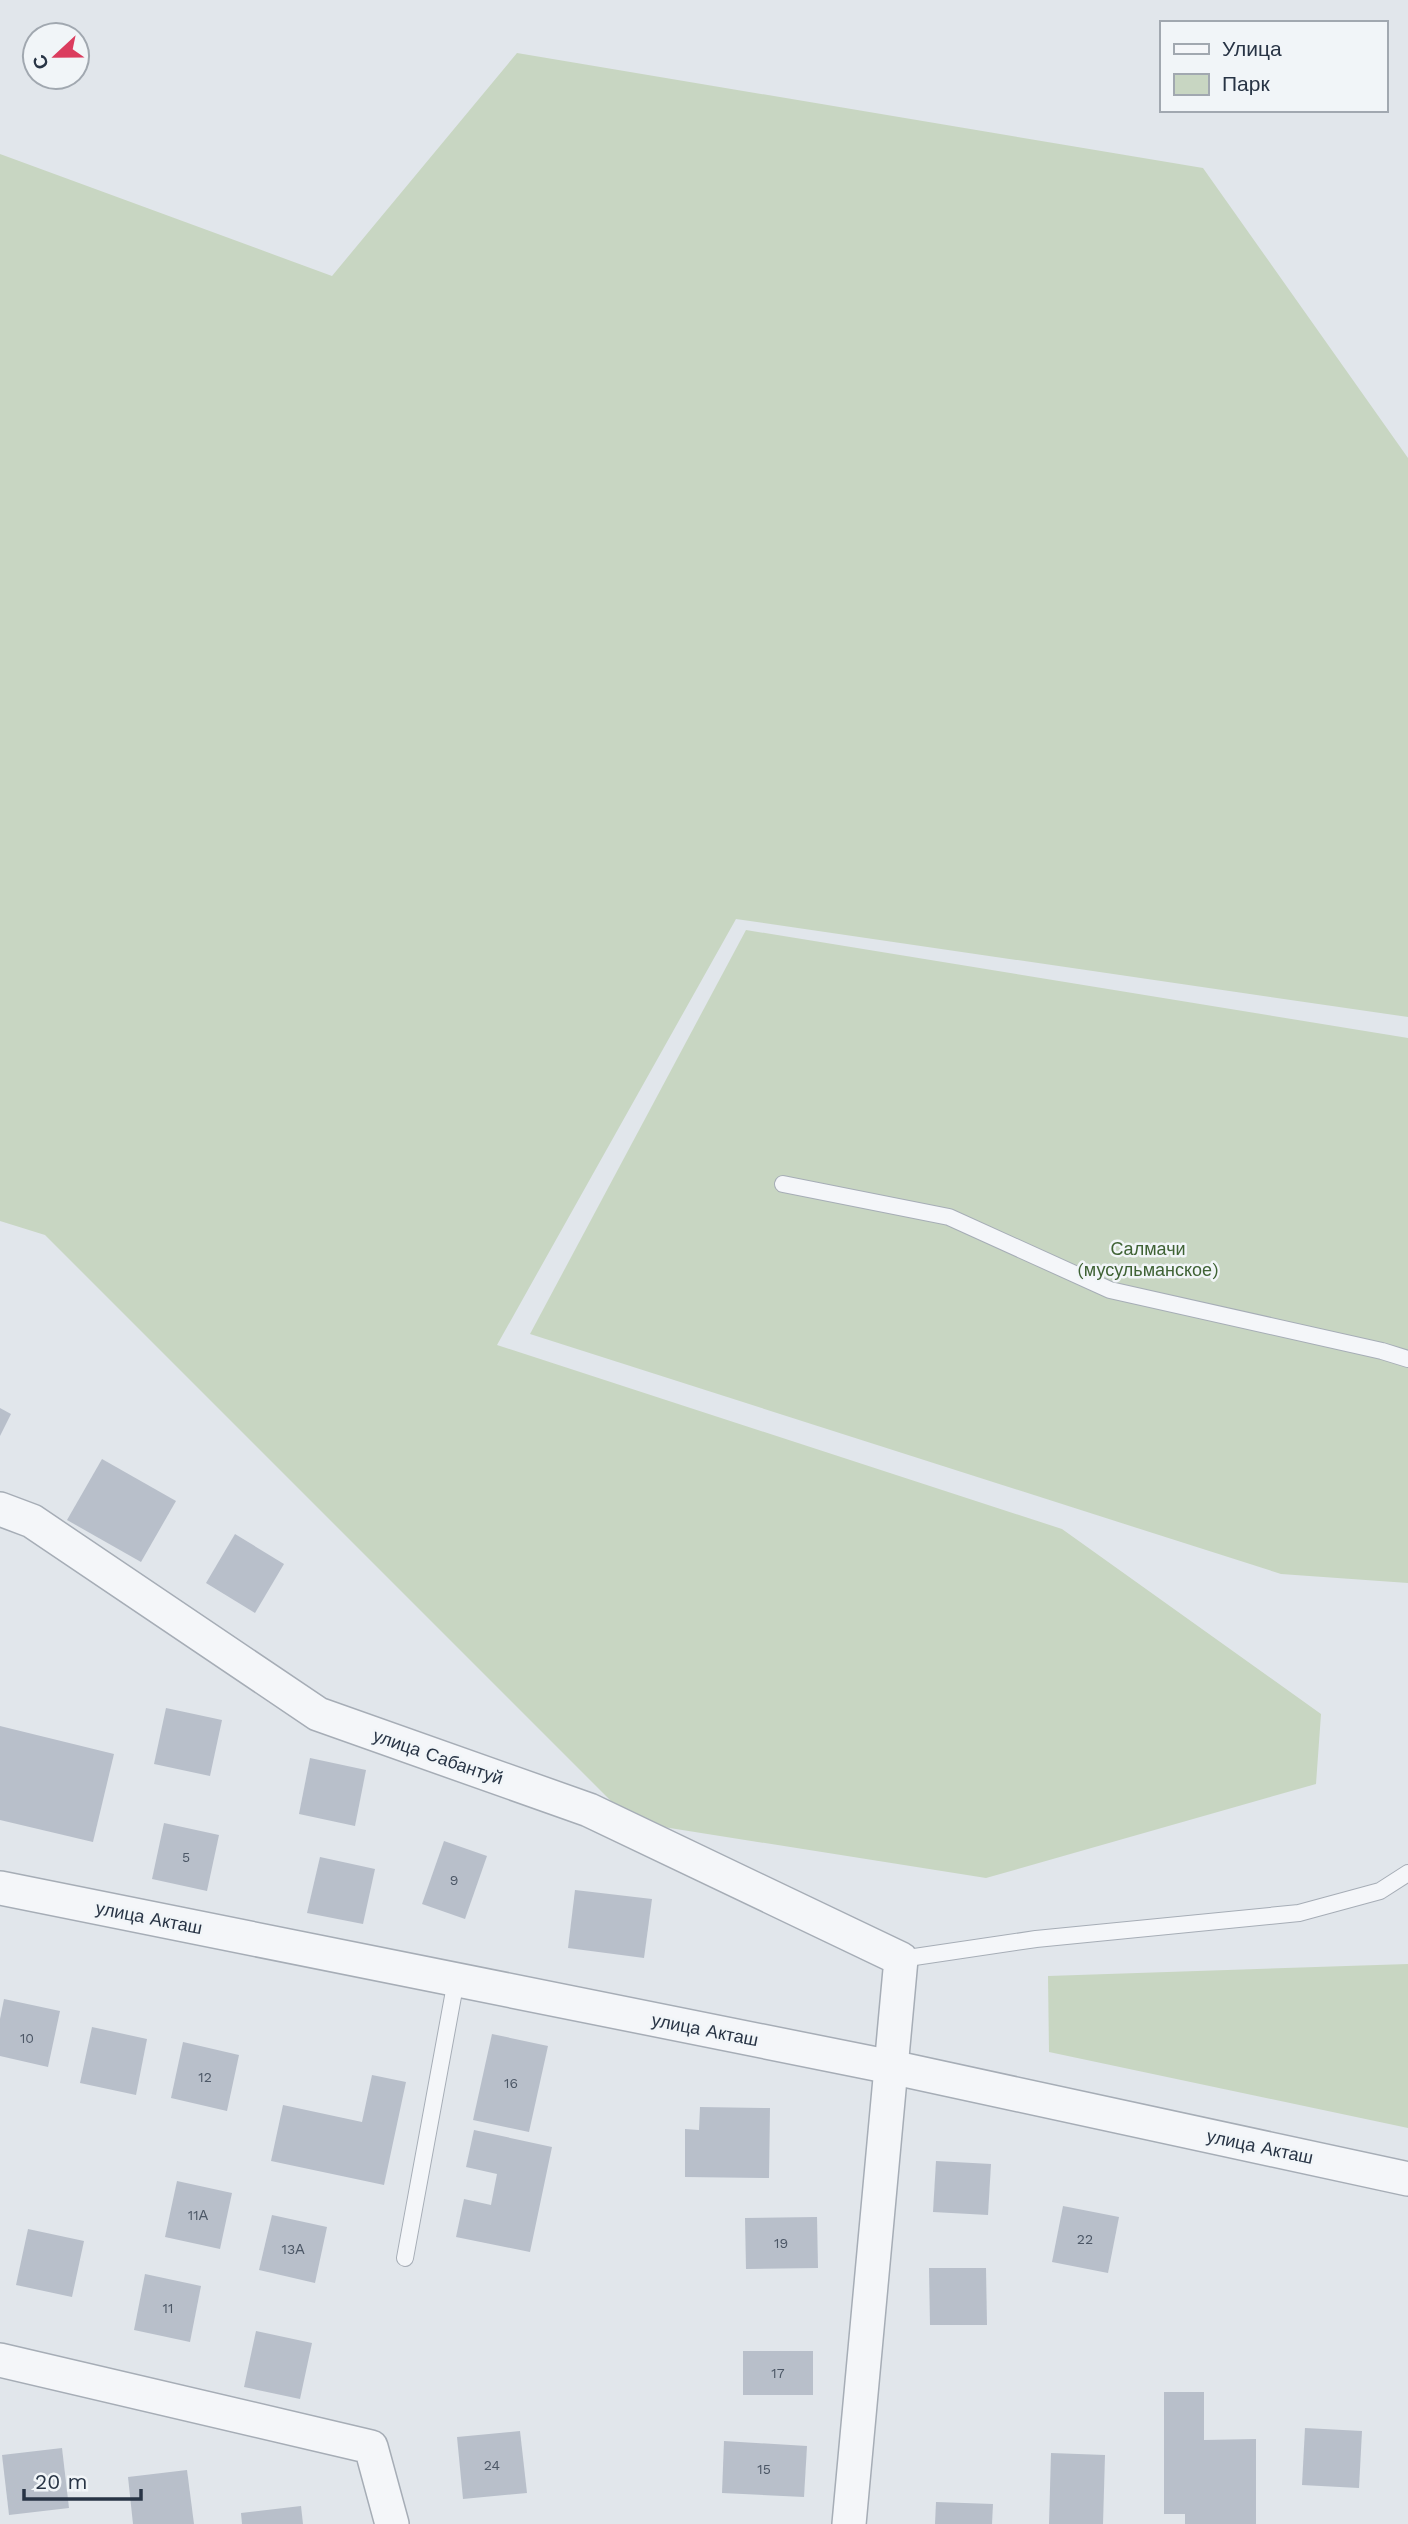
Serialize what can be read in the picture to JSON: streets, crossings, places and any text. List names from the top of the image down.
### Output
{
  "streets": {
    "street": ["улица Сабантуй", "улица Акташ"]
  },
  "parks": ["Салмачи (мусульманское)"],
  "house_numbers": [
    "5",
    "9",
    "10",
    "12",
    "16",
    "11А",
    "22",
    "19",
    "13А",
    "11",
    "17",
    "24",
    "15"
  ],
  "legend": ["Улица", "Парк"],
  "scale_bar": "20 m",
  "north": "left"
}
